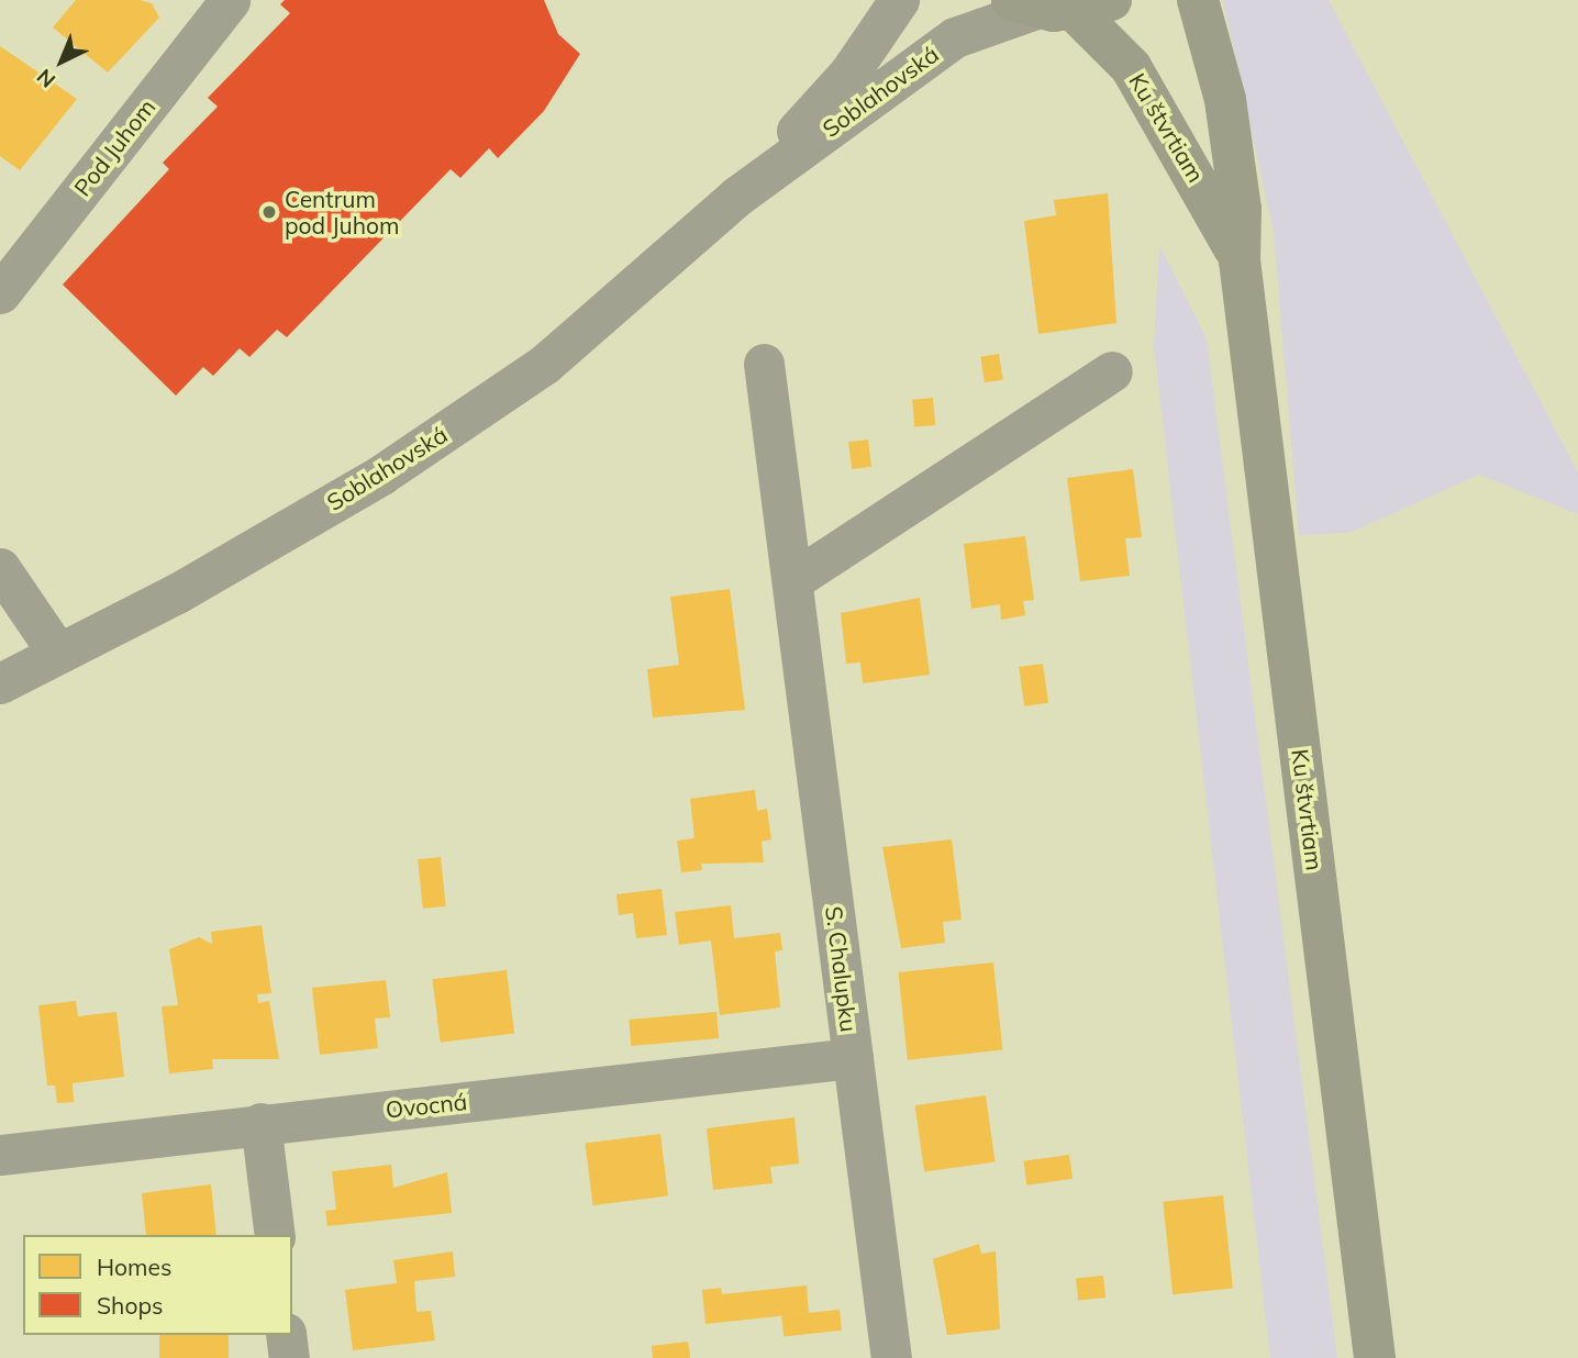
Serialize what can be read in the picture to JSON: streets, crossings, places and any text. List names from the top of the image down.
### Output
{
  "streets": {
    "street": [
      "Soblahovská",
      "Ku štvrtiam",
      "Pod Juhom",
      "S. Chalupku",
      "Ovocná"
    ]
  },
  "crossings": [
    ["Soblahovská", "Ku štvrtiam"],
    ["S. Chalupku", "Ovocná"]
  ],
  "places": ["Centrum pod Juhom"],
  "legend": ["Homes", "Shops"],
  "north": "bottom left"
}
